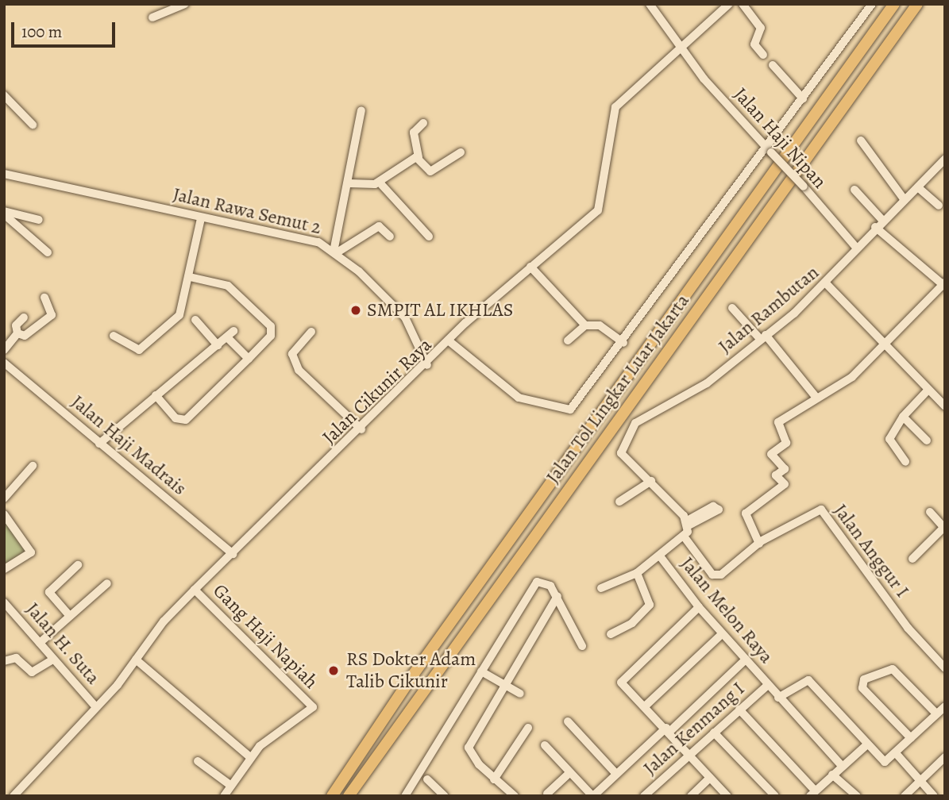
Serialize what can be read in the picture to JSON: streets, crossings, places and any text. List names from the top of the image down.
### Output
{
  "streets": {
    "highway": ["Jalan Tol Lingkar Luar Jakarta"],
    "street": [
      "Jalan Haji Nipan",
      "Jalan Rawa Semut 2",
      "Jalan Rambutan",
      "Jalan Cikunir Raya",
      "Jalan Haji Madrais",
      "Jalan Anggur I",
      "Jalan Melon Raya",
      "Gang Haji Napiah",
      "Jalan H. Suta",
      "Jalan Kenmang I"
    ]
  },
  "crossings": [
    ["Jalan Haji Nipan", "Jalan Rambutan"],
    ["Jalan Haji Nipan", "Jalan Cikunir Raya"],
    ["Jalan Rawa Semut 2", "Jalan Cikunir Raya"],
    ["Jalan Cikunir Raya", "Jalan Haji Madrais"],
    ["Jalan Cikunir Raya", "Gang Haji Napiah"],
    ["Jalan Cikunir Raya", "Jalan H. Suta"],
    ["Jalan Melon Raya", "Jalan Kenmang I"]
  ],
  "places": ["SMPIT AL IKHLAS", "RS Dokter Adam Talib Cikunir"],
  "scale_bar": "100 m"
}
